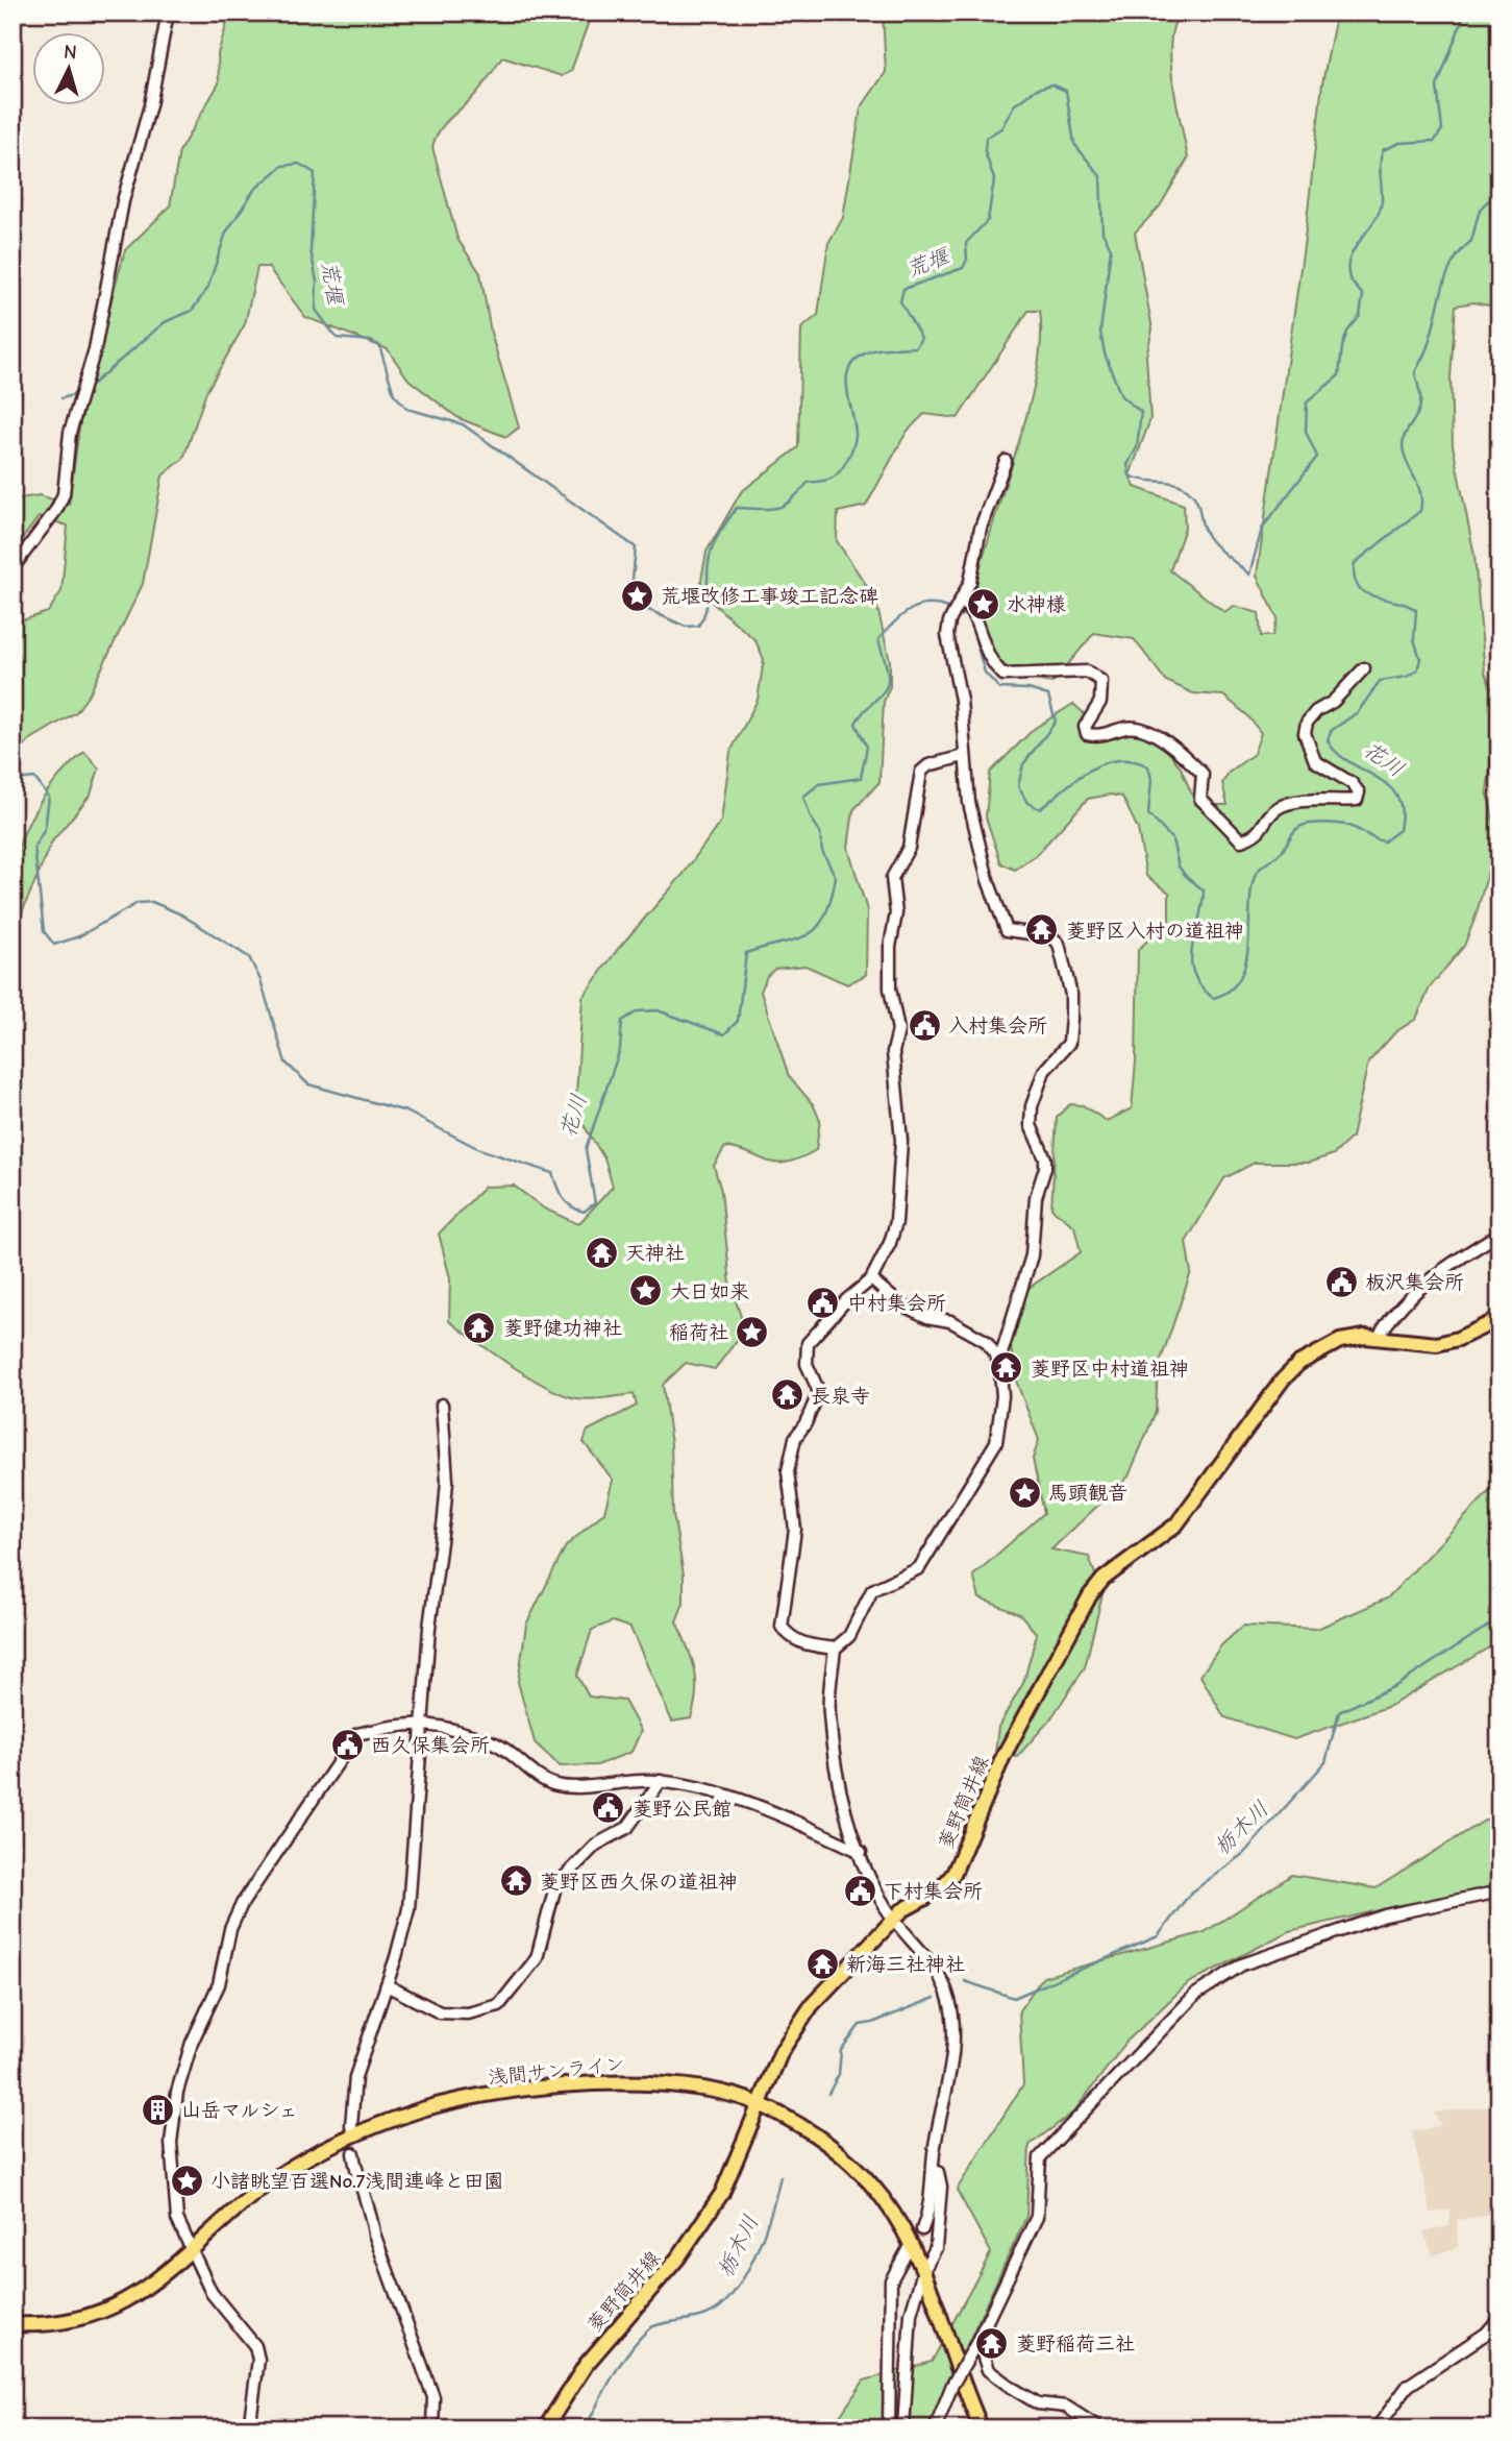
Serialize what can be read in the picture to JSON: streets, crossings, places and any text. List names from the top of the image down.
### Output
{
  "streets": {
    "main road": ["菱野筒井線", "浅間サンライン"]
  },
  "crossings": [
    ["菱野筒井線", "浅間サンライン"]
  ],
  "water": ["荒堰", "花川", "栃木川"],
  "places": {
    "place": [
      "荒堰改修工事竣工記念碑",
      "水神様",
      "大日如来",
      "稲荷社",
      "馬頭観音",
      "小諸眺望百選No.7浅間連峰と田園"
    ],
    "temple": [
      "菱野区入村の道祖神",
      "天神社",
      "菱野健功神社",
      "菱野区中村道祖神",
      "長泉寺",
      "菱野区西久保の道祖神",
      "新海三社神社",
      "菱野稲荷三社"
    ],
    "public building": [
      "入村集会所",
      "板沢集会所",
      "中村集会所",
      "西久保集会所",
      "菱野公民館",
      "下村集会所"
    ],
    "building": ["山岳マルシェ"]
  },
  "north": "top"
}
